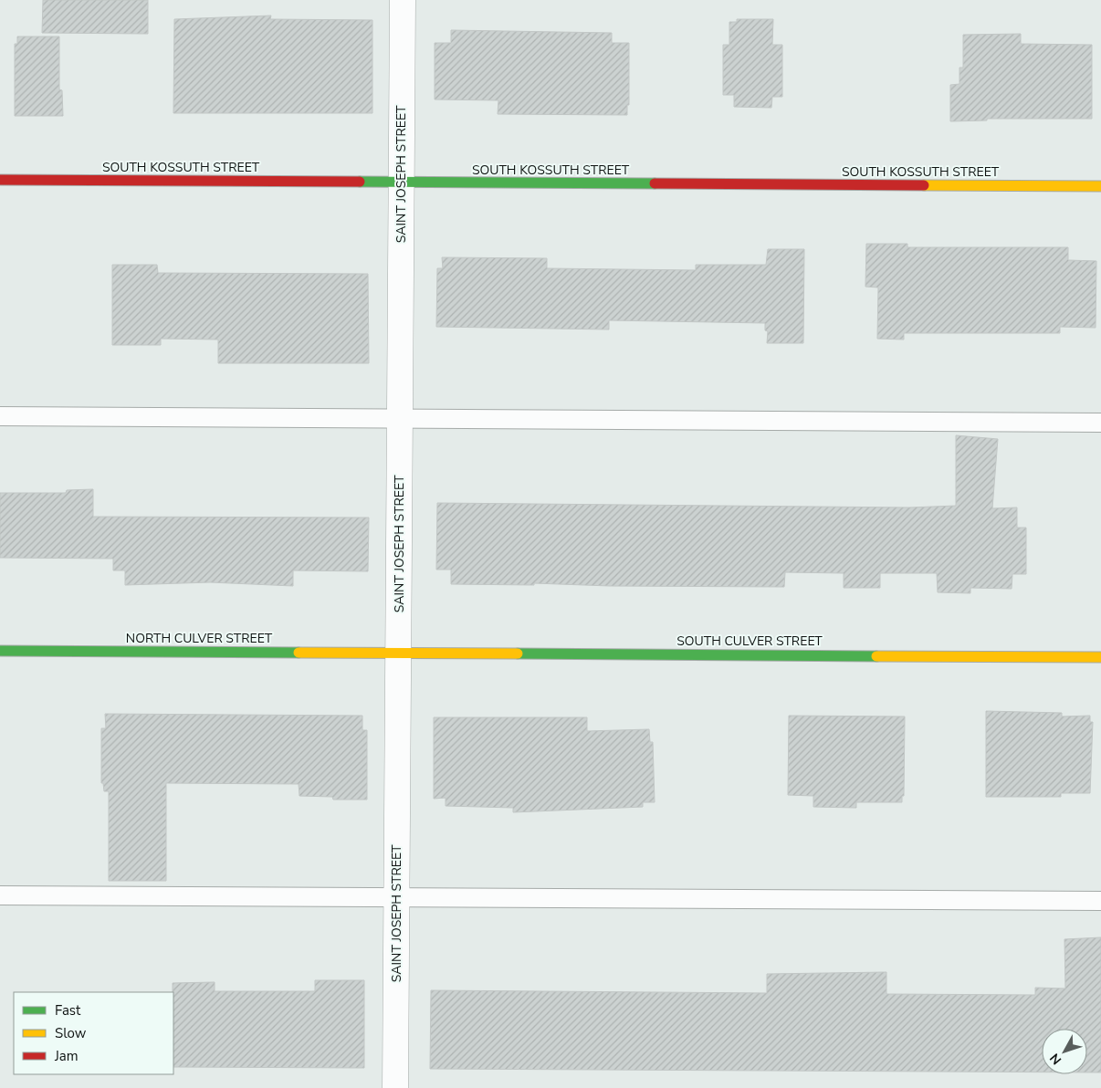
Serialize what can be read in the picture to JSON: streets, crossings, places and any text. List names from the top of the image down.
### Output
{
  "streets": {
    "street": [
      "SOUTH KOSSUTH STREET",
      "SAINT JOSEPH STREET",
      "NORTH CULVER STREET",
      "SOUTH CULVER STREET"
    ]
  },
  "crossings": [
    ["SOUTH KOSSUTH STREET", "SAINT JOSEPH STREET"],
    ["SAINT JOSEPH STREET", "NORTH CULVER STREET"],
    ["SAINT JOSEPH STREET", "SOUTH CULVER STREET"],
    ["NORTH CULVER STREET", "SOUTH CULVER STREET"]
  ],
  "legend": ["Fast", "Slow", "Jam"],
  "north": "bottom left"
}
